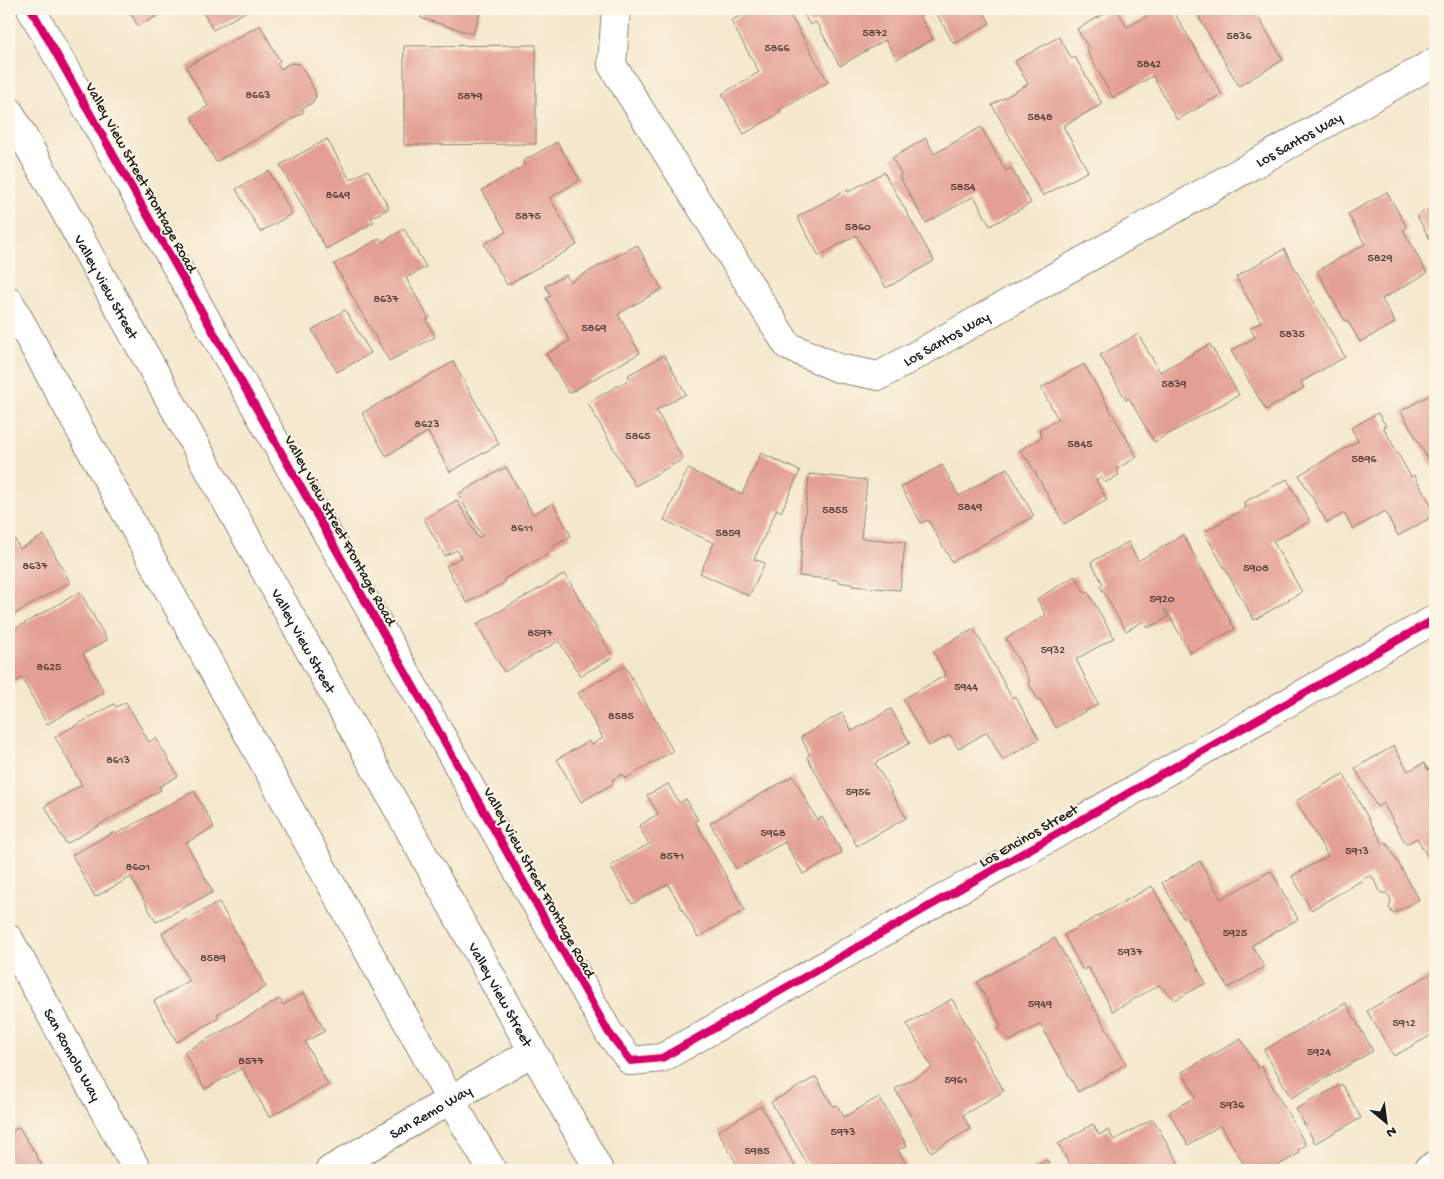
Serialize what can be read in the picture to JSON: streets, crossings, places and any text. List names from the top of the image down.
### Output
{
  "streets": {
    "street": [
      "Los Santos Way",
      "Valley View Street Frontage Road",
      "Valley View Street",
      "Los Encinos Street",
      "San Romolo Way",
      "San Remo Way"
    ]
  },
  "crossings": [
    ["Valley View Street Frontage Road", "Los Encinos Street"],
    ["Valley View Street", "San Remo Way"]
  ],
  "house_numbers": [
    "5872",
    "5836",
    "5866",
    "5842",
    "8663",
    "5879",
    "5848",
    "5854",
    "8649",
    "5875",
    "5860",
    "5829",
    "8637",
    "5869",
    "5835",
    "5839",
    "8623",
    "5865",
    "5845",
    "5896",
    "5849",
    "5855",
    "8611",
    "5859",
    "8637",
    "5908",
    "5920",
    "8597",
    "5932",
    "8625",
    "5944",
    "8585",
    "8613",
    "5956",
    "5968",
    "5913",
    "8571",
    "8601",
    "5925",
    "5937",
    "8589",
    "5949",
    "5912",
    "5924",
    "8577",
    "5961",
    "5936",
    "5973",
    "5985"
  ],
  "north": "bottom right"
}
